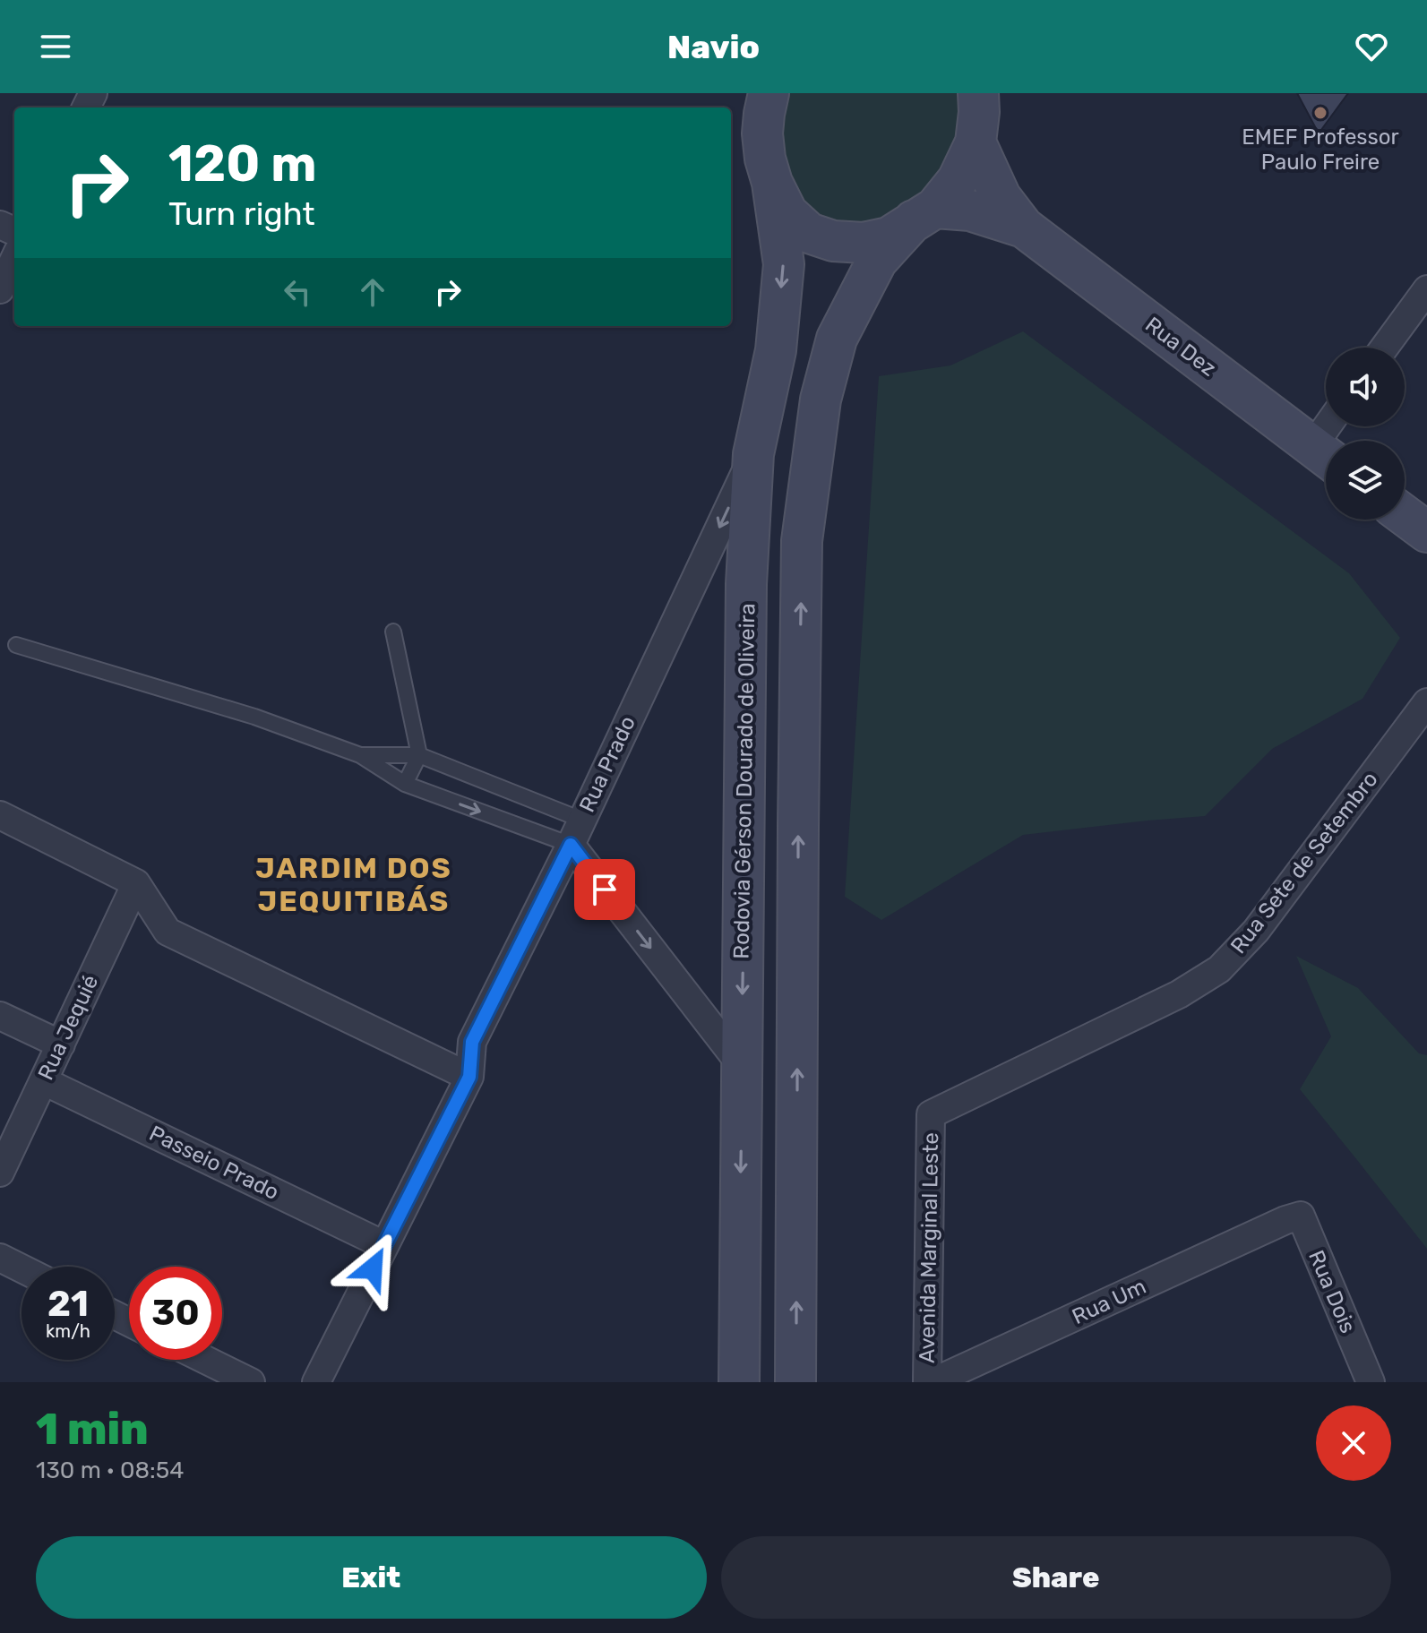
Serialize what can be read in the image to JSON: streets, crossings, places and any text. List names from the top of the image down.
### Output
{
  "streets": {
    "main road": ["Rua Dez", "Rodovia Gérson Dourado de Oliveira"],
    "street": [
      "Rua Prado",
      "Rua Sete de Setembro",
      "Rua Jequié",
      "Passeio Prado",
      "Avenida Marginal Leste",
      "Rua Dois",
      "Rua Um"
    ]
  },
  "crossings": [
    ["Rua Prado", "Rodovia Gérson Dourado de Oliveira"],
    ["Rua Prado", "Passeio Prado"],
    ["Rua Sete de Setembro", "Avenida Marginal Leste"],
    ["Rua Jequié", "Passeio Prado"],
    ["Avenida Marginal Leste", "Rua Um"],
    ["Rua Dois", "Rua Um"]
  ],
  "one_way": ["Rua Prado"],
  "districts": ["JARDIM DOS JEQUITIBÁS"],
  "places": ["EMEF Professor Paulo Freire"],
  "page": {
    "header": "Navio",
    "turn": ["120 m", "Turn right"],
    "speed": "21 km/h",
    "limit": "30",
    "heading": ["1 min", "130 m · 08:54"],
    "buttons": ["Exit", "Share"]
  }
}
